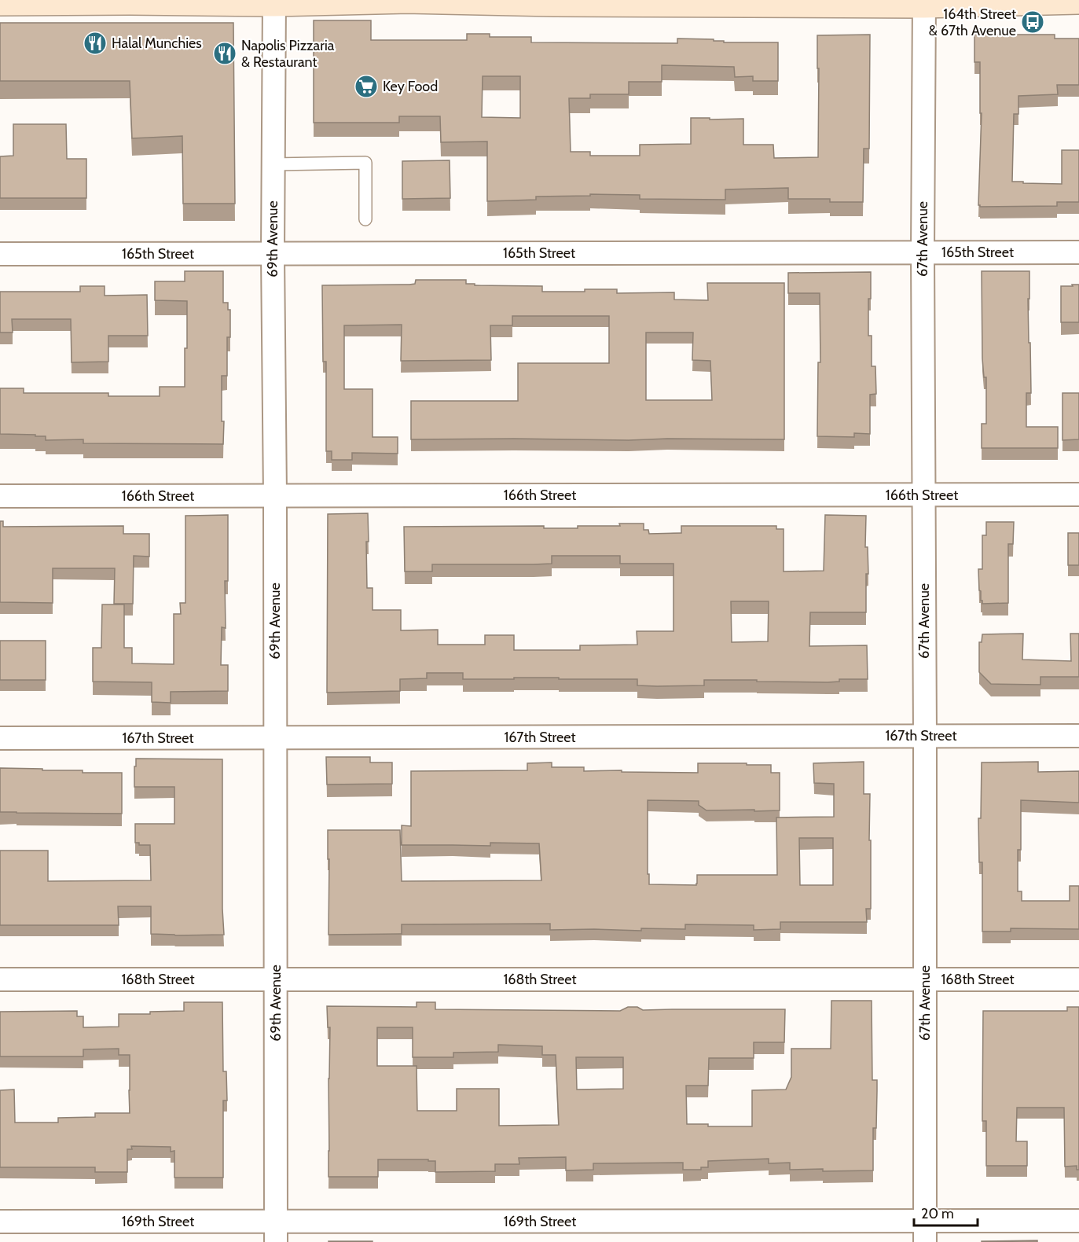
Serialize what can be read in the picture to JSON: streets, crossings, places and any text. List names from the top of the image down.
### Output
{
  "streets": {
    "street": [
      "69th Avenue",
      "67th Avenue",
      "165th Street",
      "166th Street",
      "167th Street",
      "168th Street",
      "169th Street"
    ]
  },
  "crossings": [
    ["69th Avenue", "165th Street"],
    ["69th Avenue", "166th Street"],
    ["69th Avenue", "167th Street"],
    ["69th Avenue", "168th Street"],
    ["69th Avenue", "169th Street"],
    ["67th Avenue", "165th Street"],
    ["67th Avenue", "166th Street"],
    ["67th Avenue", "167th Street"],
    ["67th Avenue", "168th Street"],
    ["67th Avenue", "169th Street"]
  ],
  "places": {
    "bus stop": ["164th Street & 67th Avenue"],
    "restaurant": ["Halal Munchies", "Napolis Pizzaria & Restaurant"],
    "supermarket": ["Key Food"]
  },
  "scale_bar": "20 m"
}
